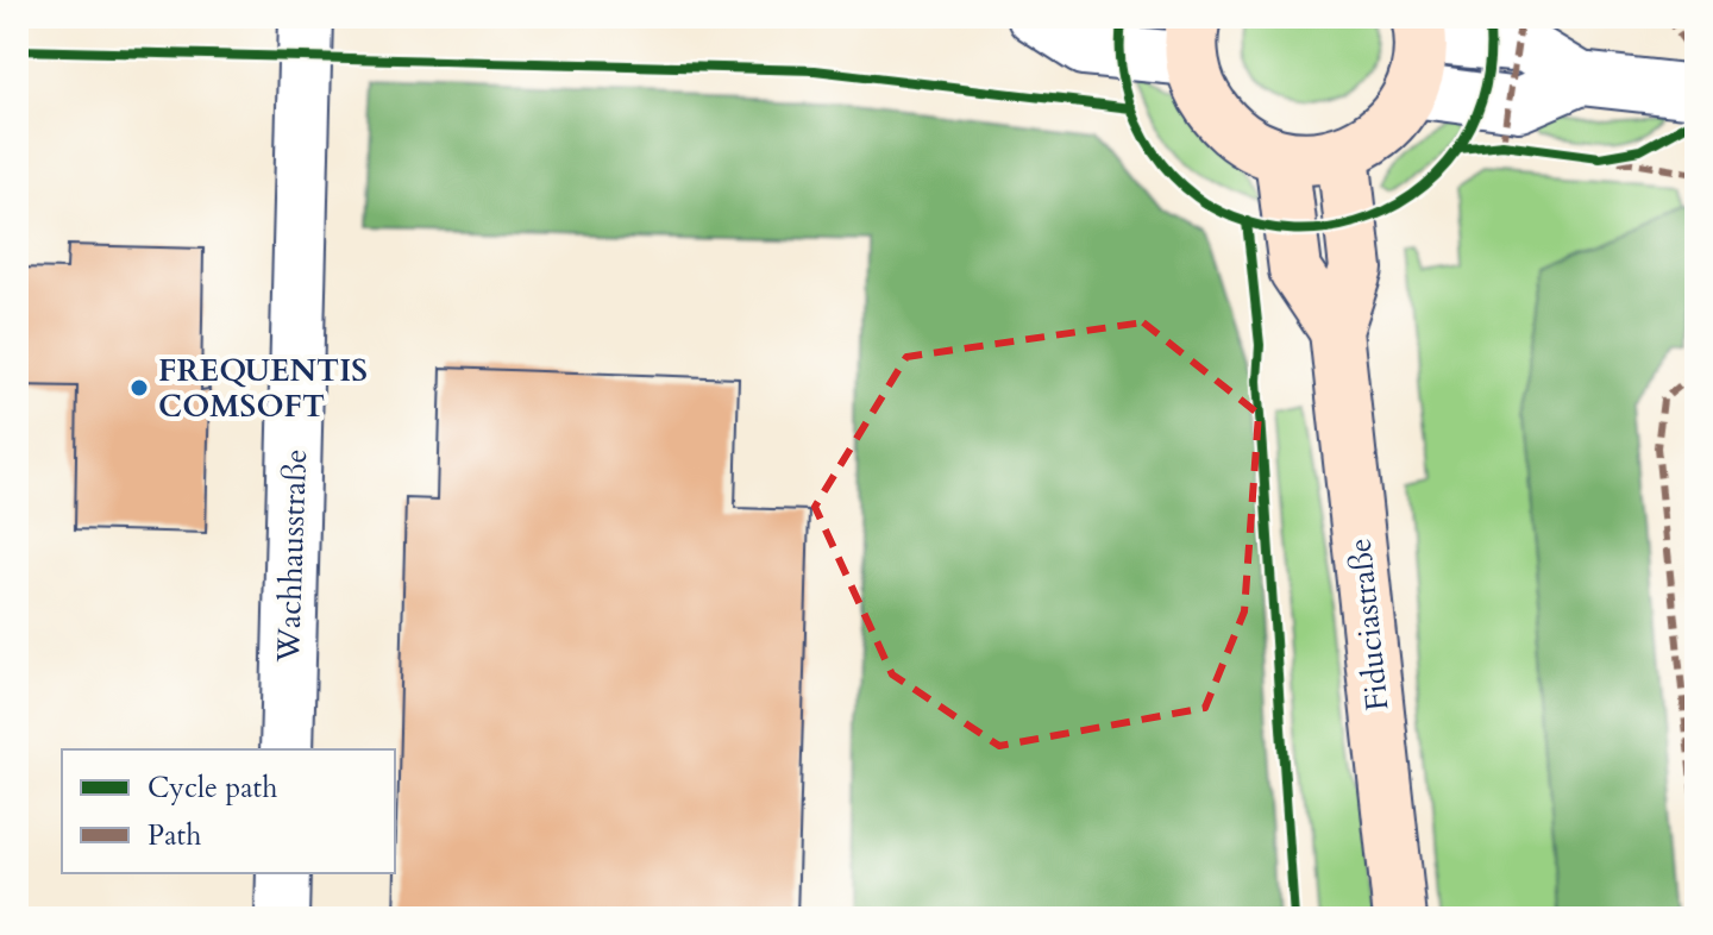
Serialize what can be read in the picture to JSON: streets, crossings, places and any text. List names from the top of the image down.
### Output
{
  "streets": {
    "main road": ["Fiduciastraße"],
    "street": ["Wachhausstraße"]
  },
  "places": ["FREQUENTIS COMSOFT"],
  "legend": ["Cycle path", "Path"]
}
